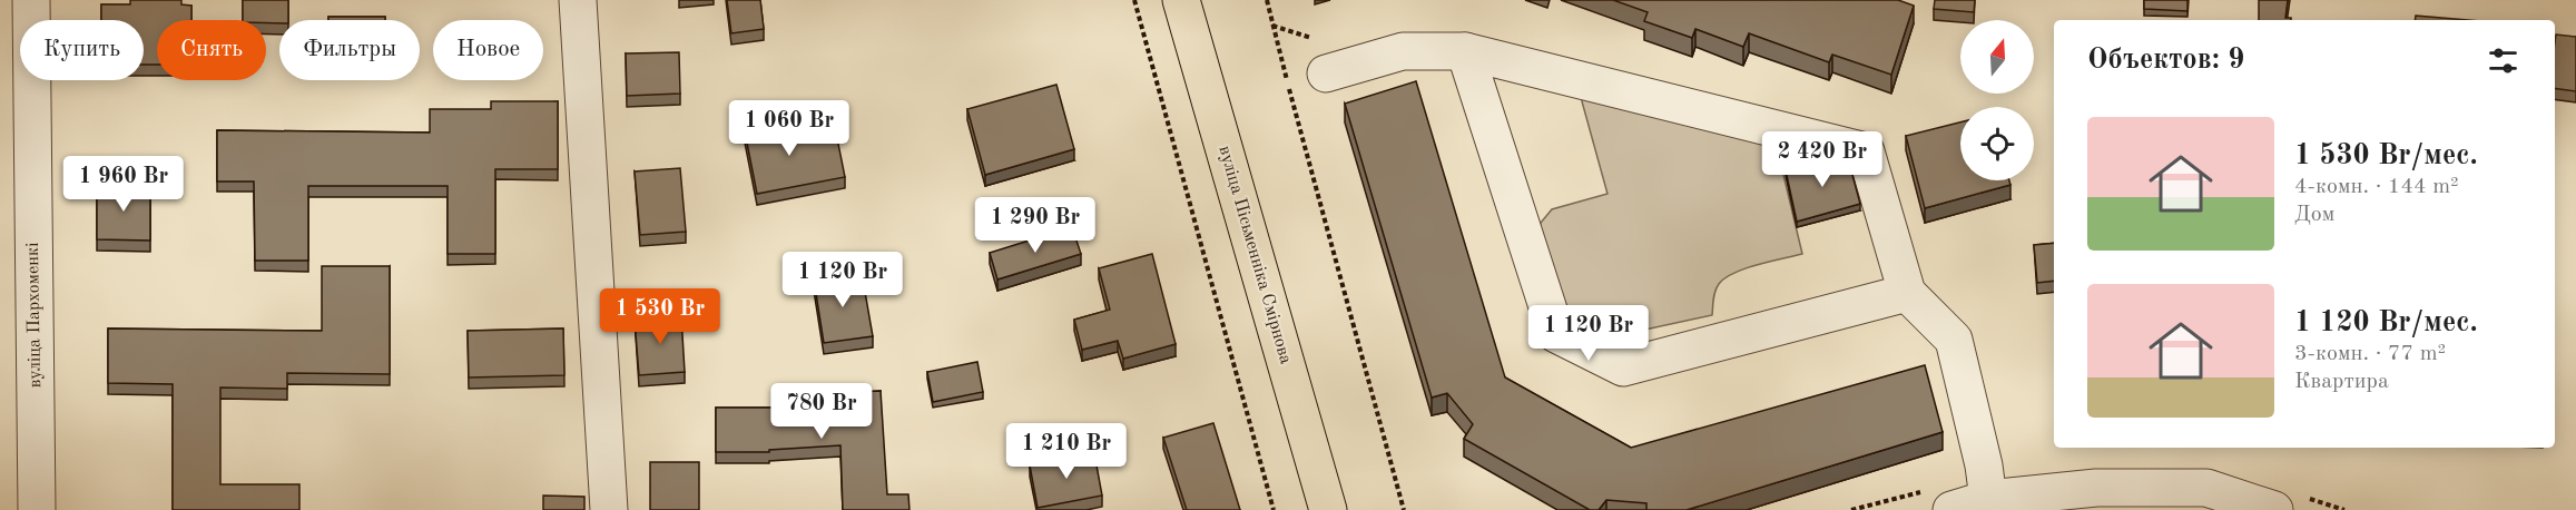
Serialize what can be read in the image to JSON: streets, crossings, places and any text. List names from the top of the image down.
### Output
{
  "streets": {
    "main road": ["вуліца Пісьменніка Смірнова"],
    "street": ["вуліца Пархоменкі"]
  },
  "north": "top",
  "page": {
    "chip": [
      "Купить",
      "Снять",
      "Фильтры",
      "Новое"
    ],
    "heading": "Объектов: 9",
    "price": [
      "1 060 Br",
      "2 420 Br",
      "1 960 Br",
      "1 290 Br",
      "1 120 Br",
      "1 530 Br",
      "1 120 Br",
      "780 Br",
      "1 210 Br"
    ],
    "list": [
      {
        "name": "1 530 Br/мес.",
        "note": "4-комн. · 144 m² · Дом"
      },
      {
        "name": "1 120 Br/мес.",
        "note": "3-комн. · 77 m² · Квартира"
      }
    ]
  }
}
